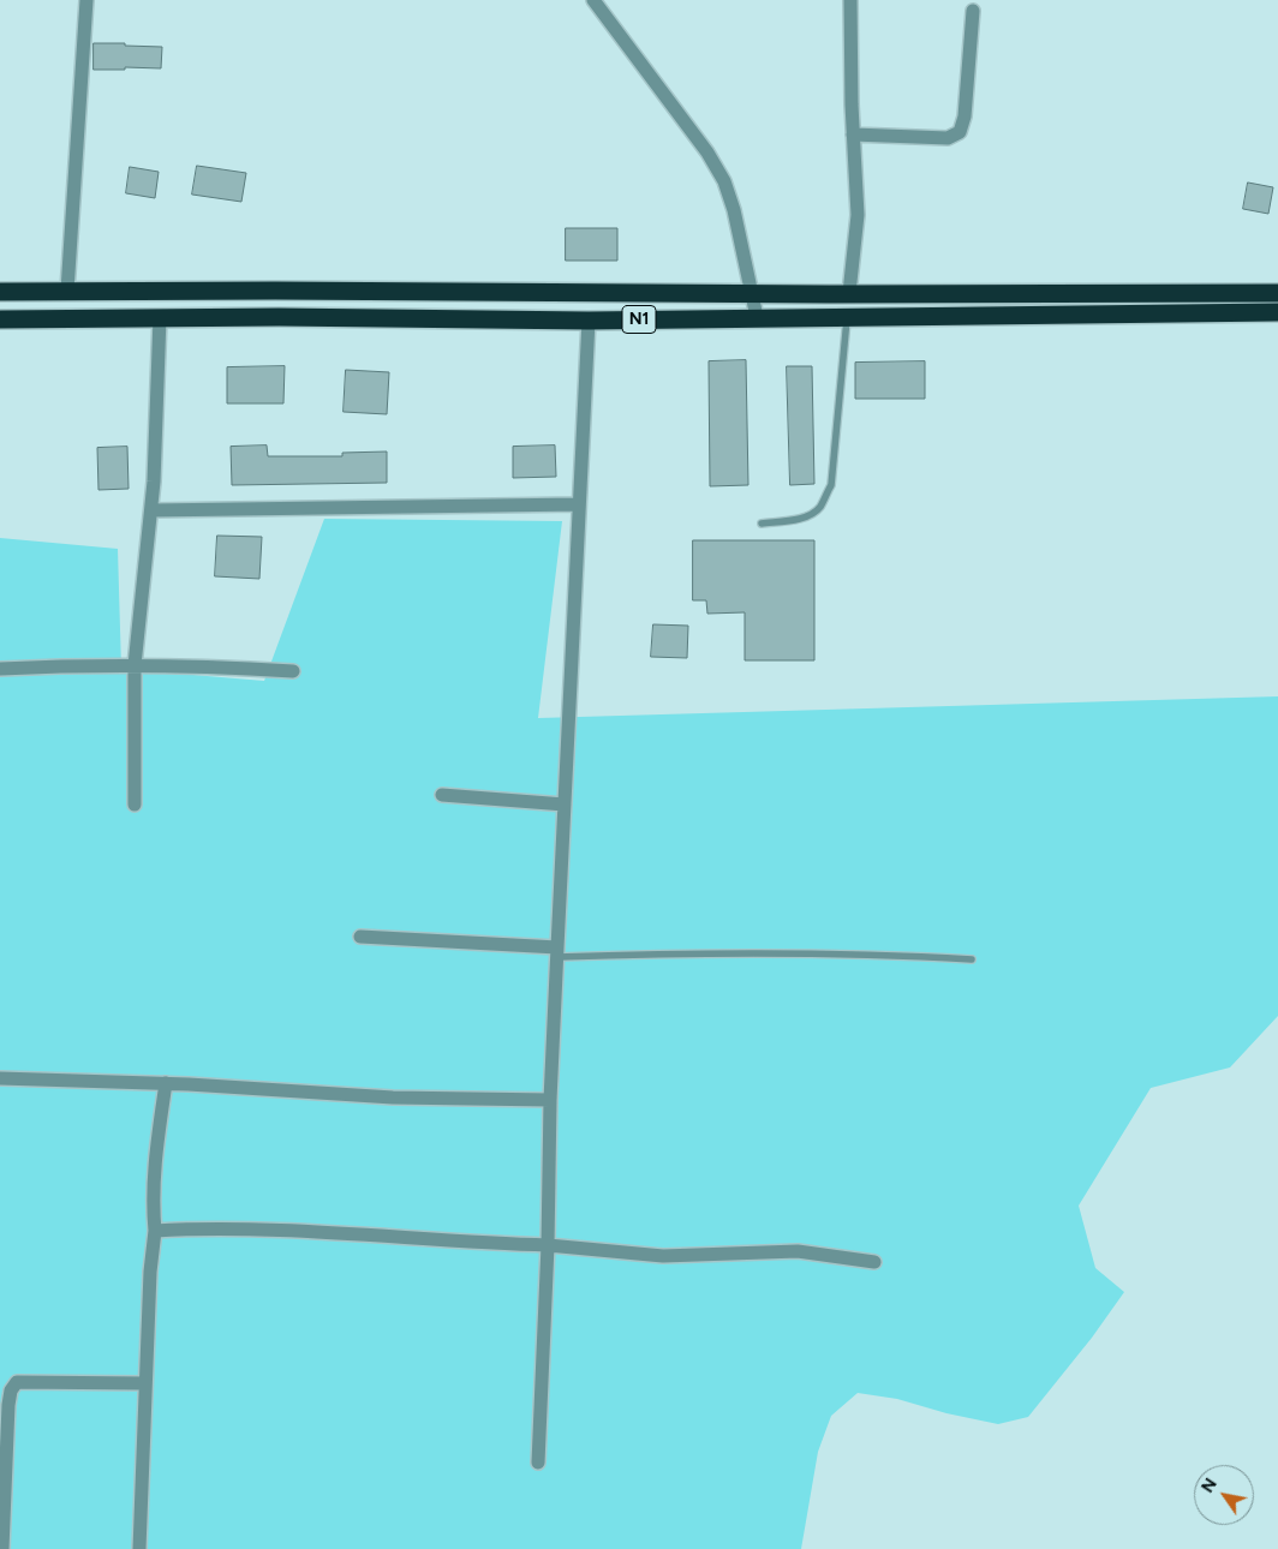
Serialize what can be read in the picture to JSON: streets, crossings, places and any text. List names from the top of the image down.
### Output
{
  "streets": {
    "highway": ["N1"]
  },
  "north": "top left"
}
